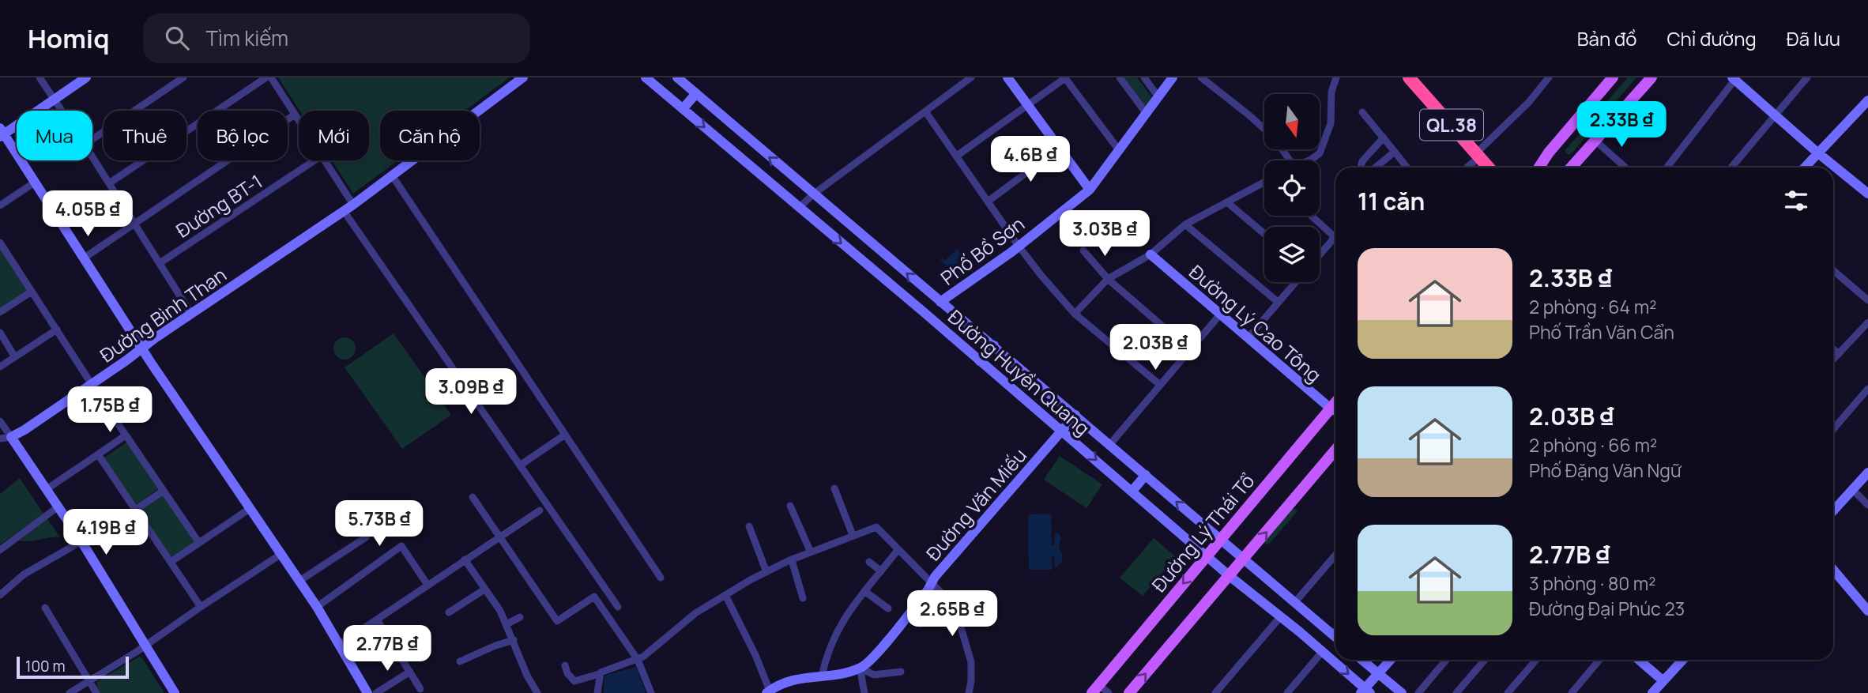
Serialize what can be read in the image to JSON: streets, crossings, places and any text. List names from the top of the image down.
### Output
{
  "streets": {
    "highway": ["QL.38"],
    "main road": ["Đường Lý Thái Tổ"],
    "street": [
      "Đường BT-1",
      "Phố Bồ Sơn",
      "Đường Bình Than",
      "Đường Lý Cao Tông",
      "Đường Huyền Quang",
      "Đường Văn Miếu"
    ]
  },
  "crossings": [
    ["Phố Bồ Sơn", "Đường Huyền Quang"],
    ["Đường Lý Cao Tông", "Đường Lý Thái Tổ"],
    ["Đường Huyền Quang", "Đường Văn Miếu"],
    ["Đường Huyền Quang", "Đường Lý Thái Tổ"]
  ],
  "scale_bar": "100 m",
  "north": "bottom",
  "page": {
    "header": "Homiq",
    "search": "Tìm kiếm",
    "nav": ["Bản đồ", "Chỉ đường", "Đã lưu"],
    "price": [
      "2.33B ₫",
      "4.6B ₫",
      "4.05B ₫",
      "3.03B ₫",
      "2.03B ₫",
      "3.09B ₫",
      "1.75B ₫",
      "5.73B ₫",
      "4.19B ₫",
      "2.65B ₫",
      "2.77B ₫"
    ],
    "chip": [
      "Mua",
      "Thuê",
      "Bộ lọc",
      "Mới",
      "Căn hộ"
    ],
    "heading": "11 căn",
    "list": [
      {
        "name": "2.33B ₫",
        "note": "2 phòng · 64 m² · Phố Trần Văn Cẩn"
      },
      {
        "name": "2.03B ₫",
        "note": "2 phòng · 66 m² · Phố Đặng Văn Ngữ"
      },
      {
        "name": "2.77B ₫",
        "note": "3 phòng · 80 m² · Đường Đại Phúc 23"
      }
    ],
    "scale": "100 m"
  }
}
